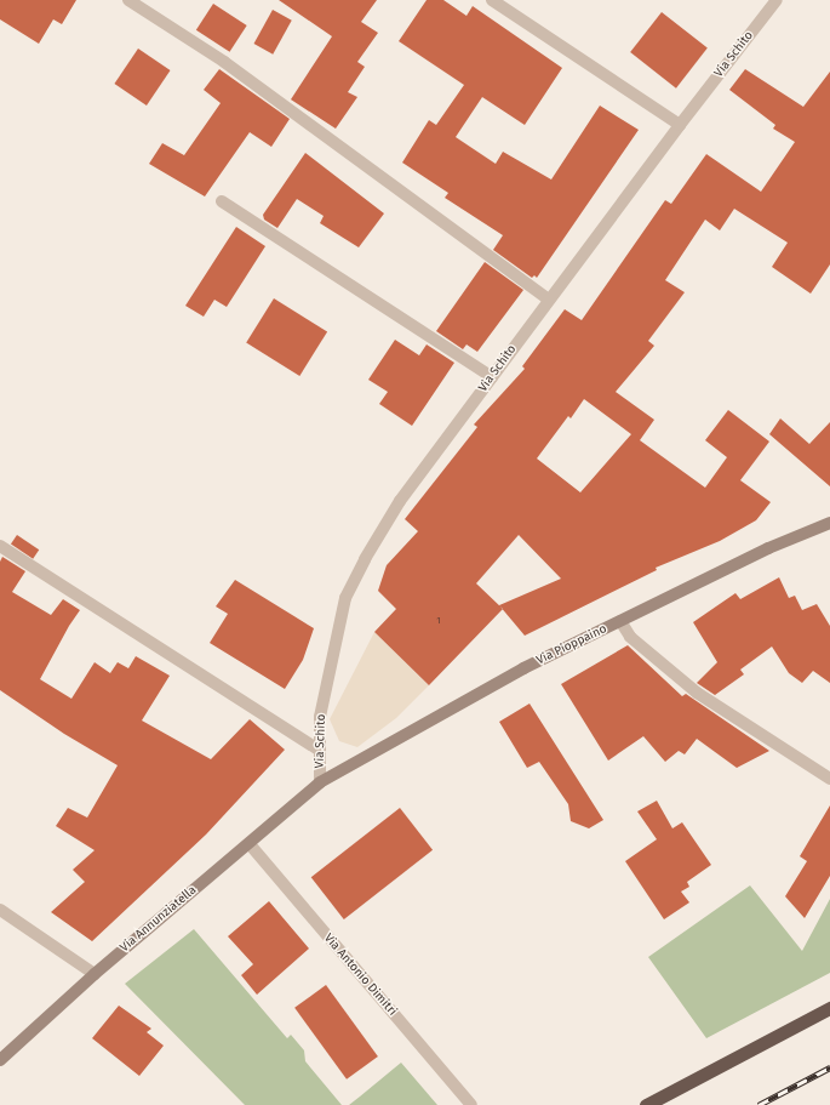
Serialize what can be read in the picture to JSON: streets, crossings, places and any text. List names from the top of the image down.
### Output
{
  "streets": {
    "main road": ["Via Pioppaino", "Via Annunziatella"],
    "street": ["Via Schito", "Via Antonio Dimitri"]
  },
  "crossings": [
    ["Via Schito", "Via Pioppaino"],
    ["Via Schito", "Via Annunziatella"],
    ["Via Pioppaino", "Via Annunziatella"],
    ["Via Annunziatella", "Via Antonio Dimitri"]
  ],
  "house_numbers": ["1"]
}
